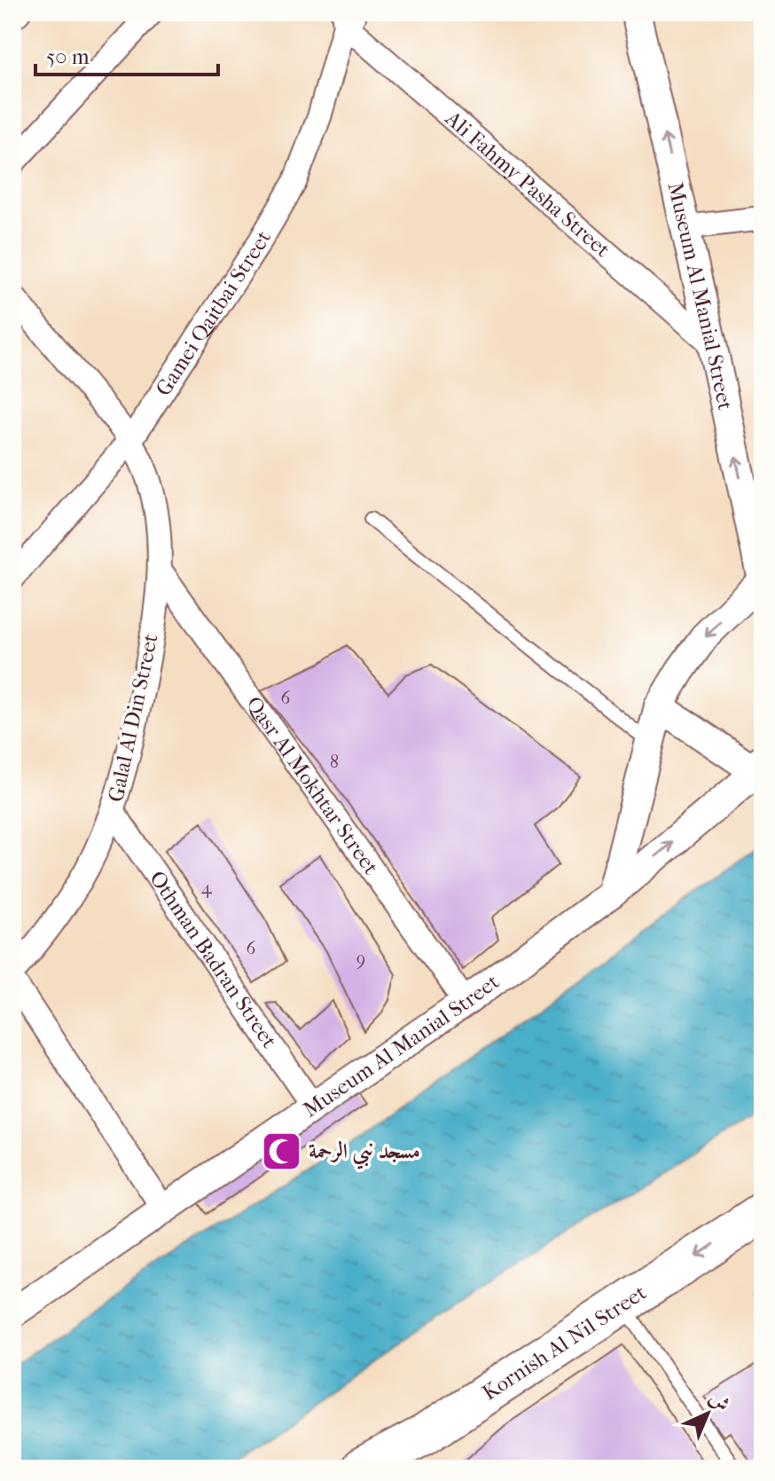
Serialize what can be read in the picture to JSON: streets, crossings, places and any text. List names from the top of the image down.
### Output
{
  "streets": {
    "highway": ["Kornish Al Nil Street"],
    "street": [
      "Ali Fahmy Pasha Street",
      "Museum Al Manial Street",
      "Gamei Qaitbai Street",
      "Galal Al Din Street",
      "Qasr Al Mokhtar Street",
      "Othman Badran Street"
    ]
  },
  "crossings": [
    ["Ali Fahmy Pasha Street", "Museum Al Manial Street"],
    ["Ali Fahmy Pasha Street", "Gamei Qaitbai Street"],
    ["Museum Al Manial Street", "Qasr Al Mokhtar Street"],
    ["Museum Al Manial Street", "Othman Badran Street"],
    ["Gamei Qaitbai Street", "Galal Al Din Street"],
    ["Galal Al Din Street", "Qasr Al Mokhtar Street"],
    ["Galal Al Din Street", "Othman Badran Street"]
  ],
  "places": {
    "mosque": ["مسجد نبي الرحمة"]
  },
  "house_numbers": [
    "6",
    "8",
    "4",
    "6",
    "9"
  ],
  "scale_bar": "50 m",
  "north": "top right"
}
